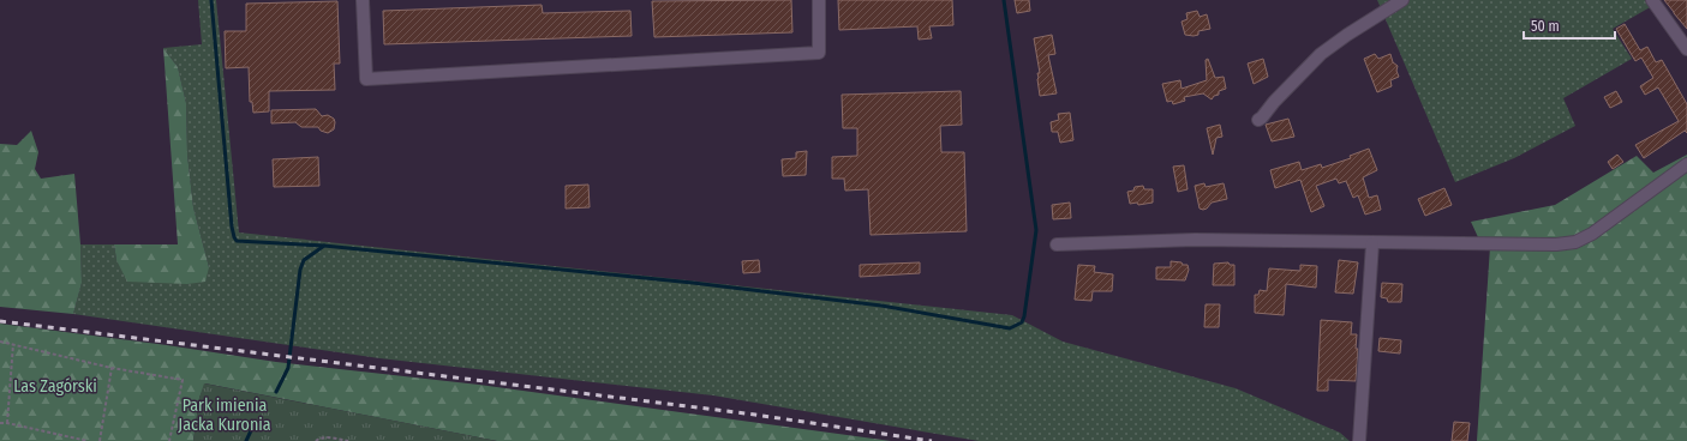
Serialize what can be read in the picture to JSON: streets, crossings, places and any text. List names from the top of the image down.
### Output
{
  "parks": ["Las Zagórski", "Park imienia Jacka Kuronia"],
  "scale_bar": "50 m"
}
